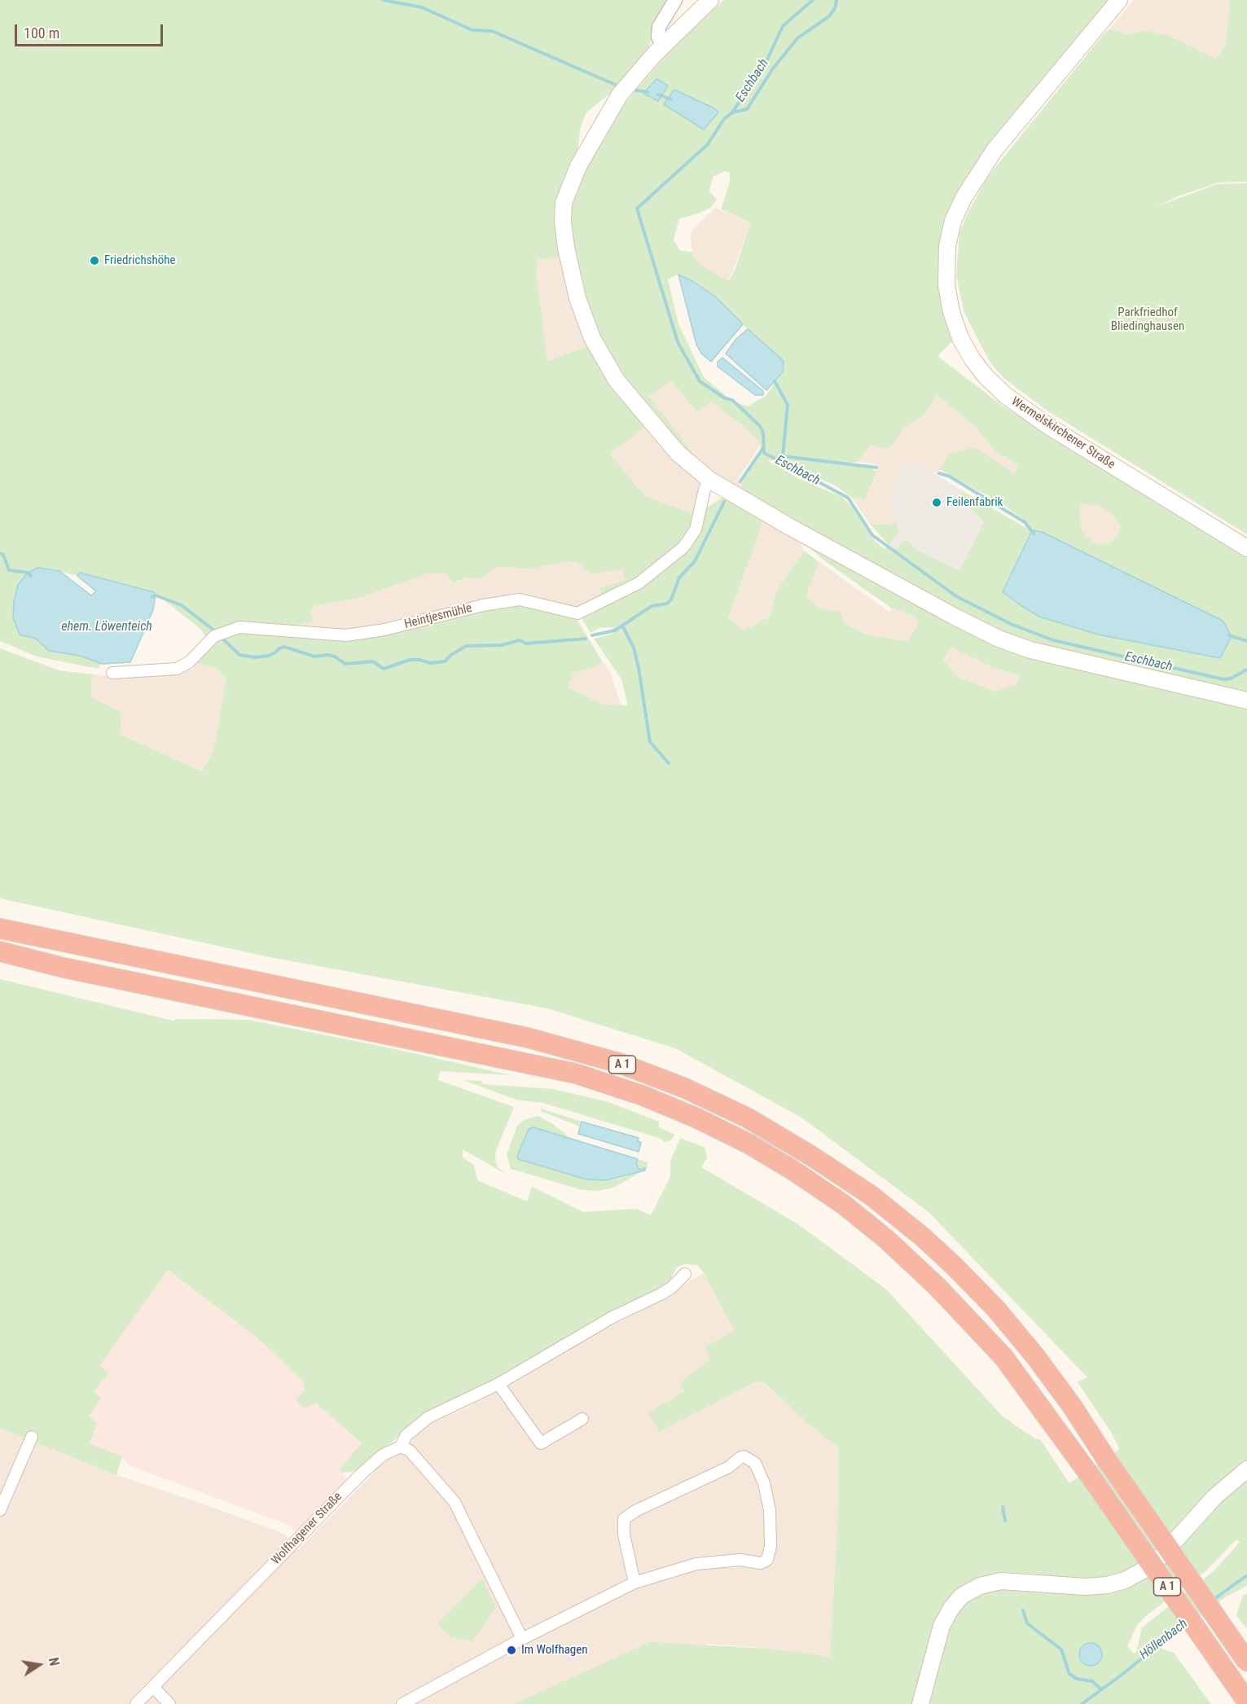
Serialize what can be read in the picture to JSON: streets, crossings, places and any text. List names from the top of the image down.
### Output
{
  "streets": {
    "highway": ["A 1"],
    "main road": ["Wermelskirchener Straße"],
    "street": ["Heintjesmühle", "Wolfhagener Straße"]
  },
  "water": ["Eschbach", "ehem. Löwenteich", "Höllenbach"],
  "parks": ["Parkfriedhof Bliedinghausen"],
  "places": ["Friedrichshöhe", "Feilenfabrik", "Im Wolfhagen"],
  "scale_bar": "100 m",
  "north": "right"
}
